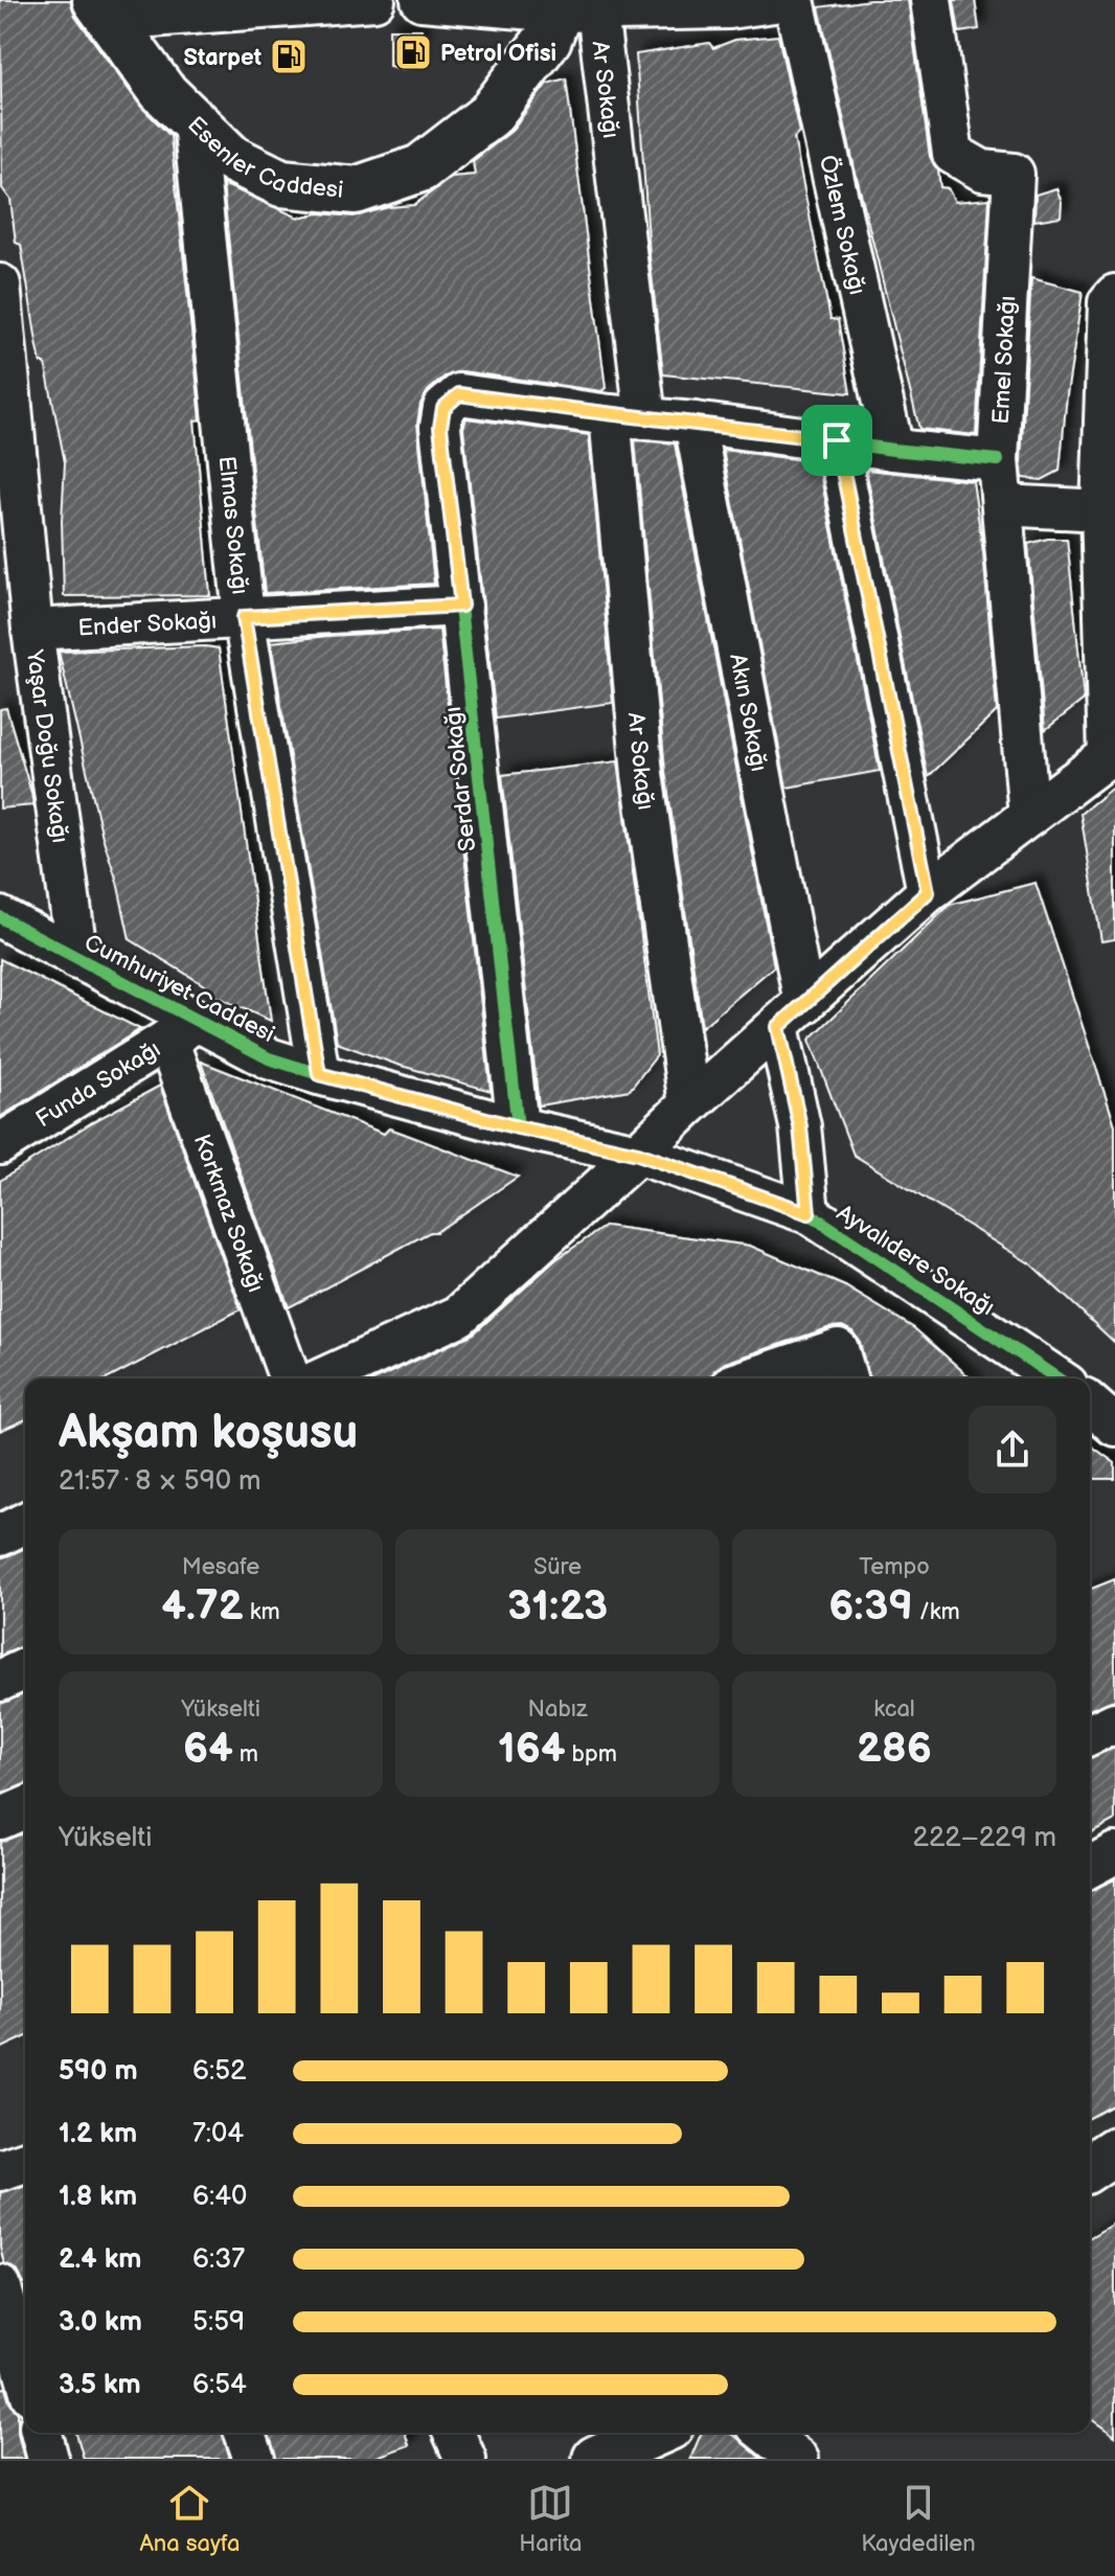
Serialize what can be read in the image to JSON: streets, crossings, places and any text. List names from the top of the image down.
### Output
{
  "streets": {
    "main road": ["Esenler Caddesi"],
    "street": [
      "Ar Sokağı",
      "Özlem Sokağı",
      "Emel Sokağı",
      "Elmas Sokağı",
      "Ender Sokağı",
      "Akın Sokağı",
      "Yaşar Doğu Sokağı",
      "Serdar Sokağı",
      "Cumhuriyet Caddesi",
      "Funda Sokağı",
      "Korkmaz Sokağı",
      "Ayvalıdere Sokağı"
    ]
  },
  "crossings": [
    ["Ar Sokağı", "Esenler Caddesi"],
    ["Ar Sokağı", "Serdar Sokağı"],
    ["Esenler Caddesi", "Elmas Sokağı"],
    ["Elmas Sokağı", "Ender Sokağı"],
    ["Elmas Sokağı", "Cumhuriyet Caddesi"],
    ["Ender Sokağı", "Yaşar Doğu Sokağı"],
    ["Ender Sokağı", "Serdar Sokağı"],
    ["Akın Sokağı", "Ayvalıdere Sokağı"],
    ["Yaşar Doğu Sokağı", "Cumhuriyet Caddesi"],
    ["Serdar Sokağı", "Cumhuriyet Caddesi"],
    ["Cumhuriyet Caddesi", "Funda Sokağı"],
    ["Cumhuriyet Caddesi", "Korkmaz Sokağı"],
    ["Cumhuriyet Caddesi", "Ayvalıdere Sokağı"],
    ["Funda Sokağı", "Korkmaz Sokağı"]
  ],
  "places": {
    "fuel station": ["Petrol Ofisi", "Starpet"]
  },
  "page": {
    "heading": ["Akşam koşusu", "21:57 · 8 × 590 m"],
    "stats": [
      ["Mesafe", "4.72 km"],
      ["Süre", "31:23"],
      ["Tempo", "6:39 /km"],
      ["Yükselti", "64 m"],
      ["Nabız", "164 bpm"],
      ["kcal", "286"]
    ],
    "chart": ["Yükselti", "222–229 m"],
    "list": [
      {
        "name": "590 m",
        "note": "6:52"
      },
      {
        "name": "1.2 km",
        "note": "7:04"
      },
      {
        "name": "1.8 km",
        "note": "6:40"
      },
      {
        "name": "2.4 km",
        "note": "6:37"
      },
      {
        "name": "3.0 km",
        "note": "5:59"
      },
      {
        "name": "3.5 km",
        "note": "6:54"
      }
    ],
    "tabs": ["Ana sayfa", "Harita", "Kaydedilen"]
  }
}
